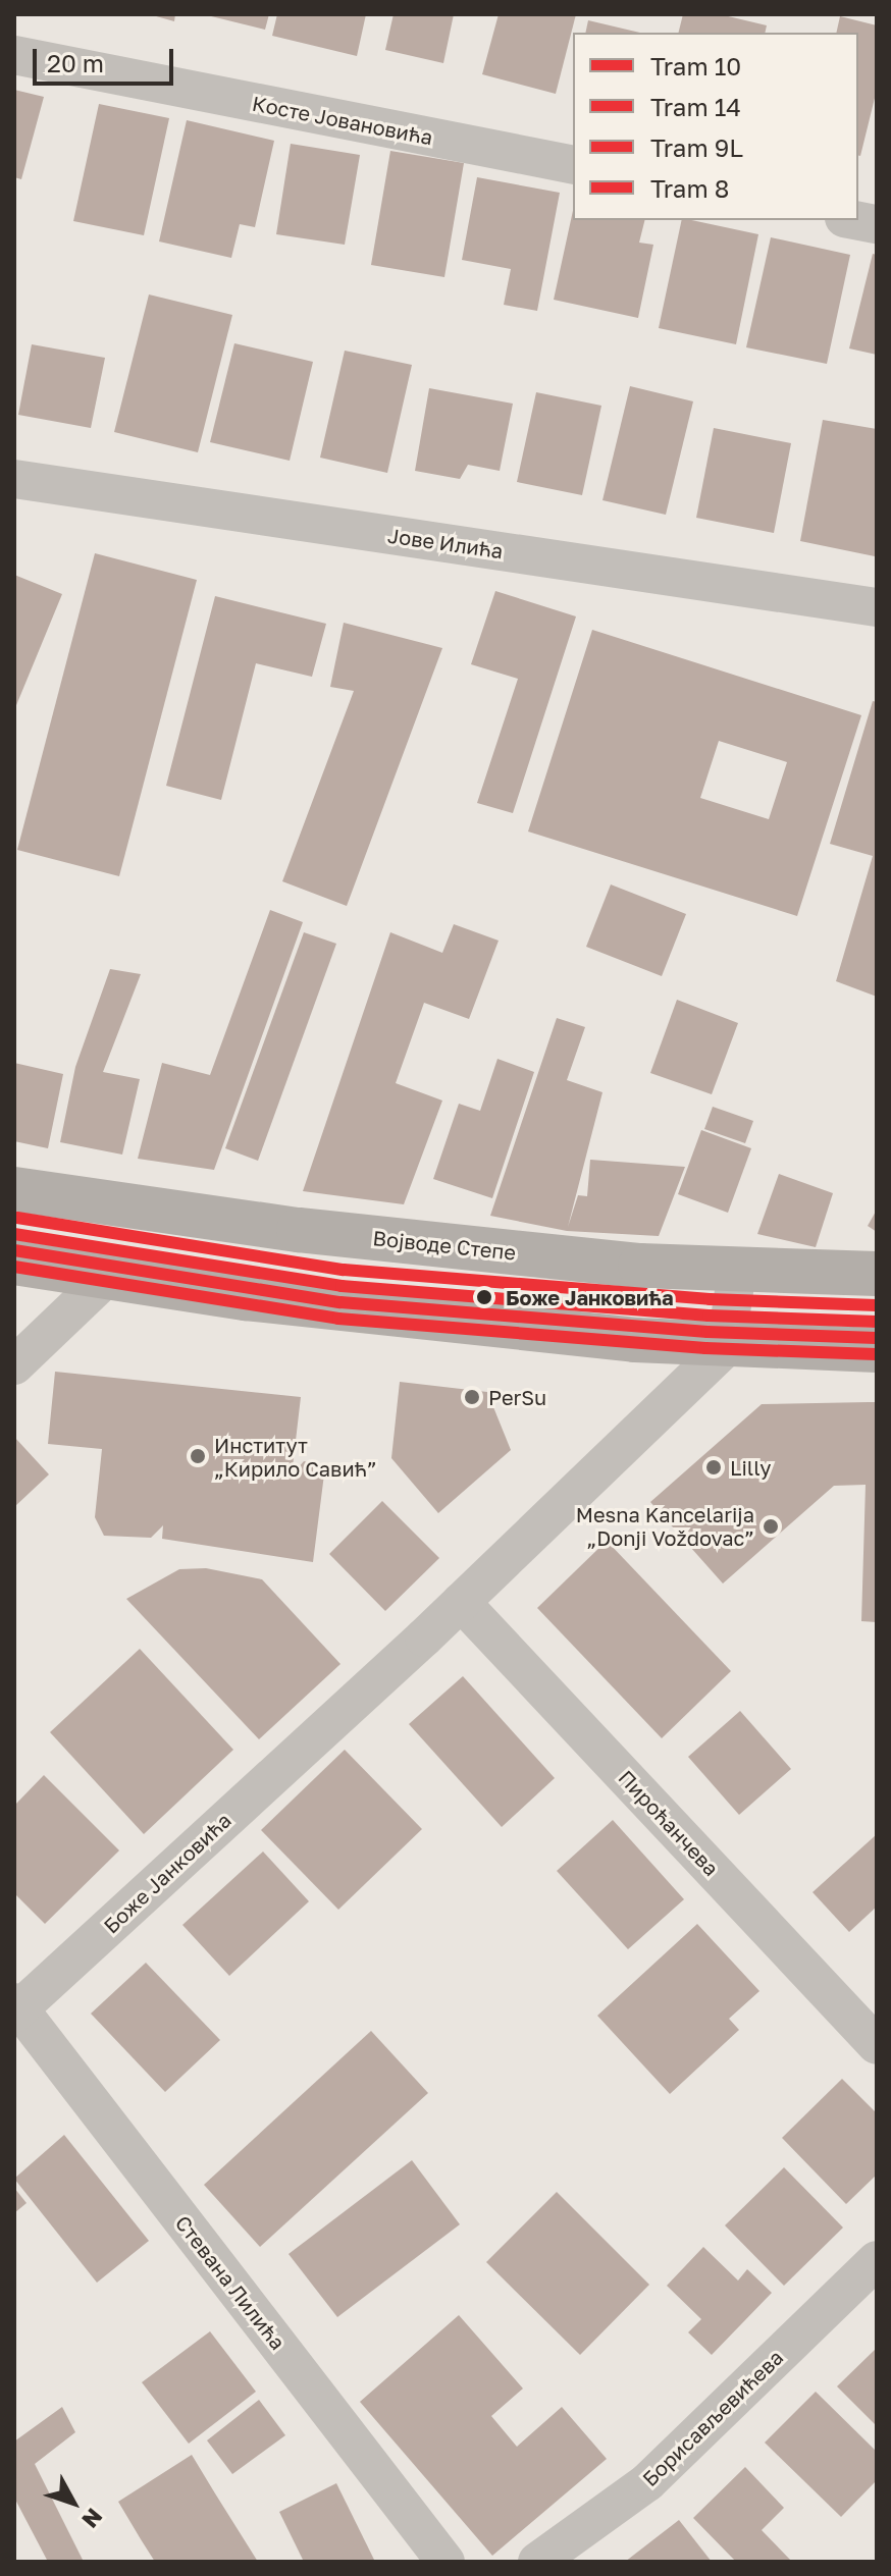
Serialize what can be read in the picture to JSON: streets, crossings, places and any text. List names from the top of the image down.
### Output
{
  "streets": {
    "main road": ["Војводе Степе"],
    "street": [
      "Косте Јовановића",
      "Јове Илића",
      "Пироћанчева",
      "Боже Јанковића",
      "Стевана Лилића",
      "Борисављевићева"
    ]
  },
  "crossings": [
    ["Пироћанчева", "Боже Јанковића"],
    ["Боже Јанковића", "Стевана Лилића"]
  ],
  "places": [
    "Боже Јанковића",
    "PerSu",
    "Институт „Кирило Савић”",
    "Lilly",
    "Mesna Kancelarija „Donji Voždovac”"
  ],
  "lines": [
    "tram line 9L",
    "tram line 10",
    "tram line 14",
    "tram line 8"
  ],
  "legend": [
    "Tram 10",
    "Tram 14",
    "Tram 9L",
    "Tram 8"
  ],
  "scale_bar": "20 m",
  "north": "bottom right"
}
